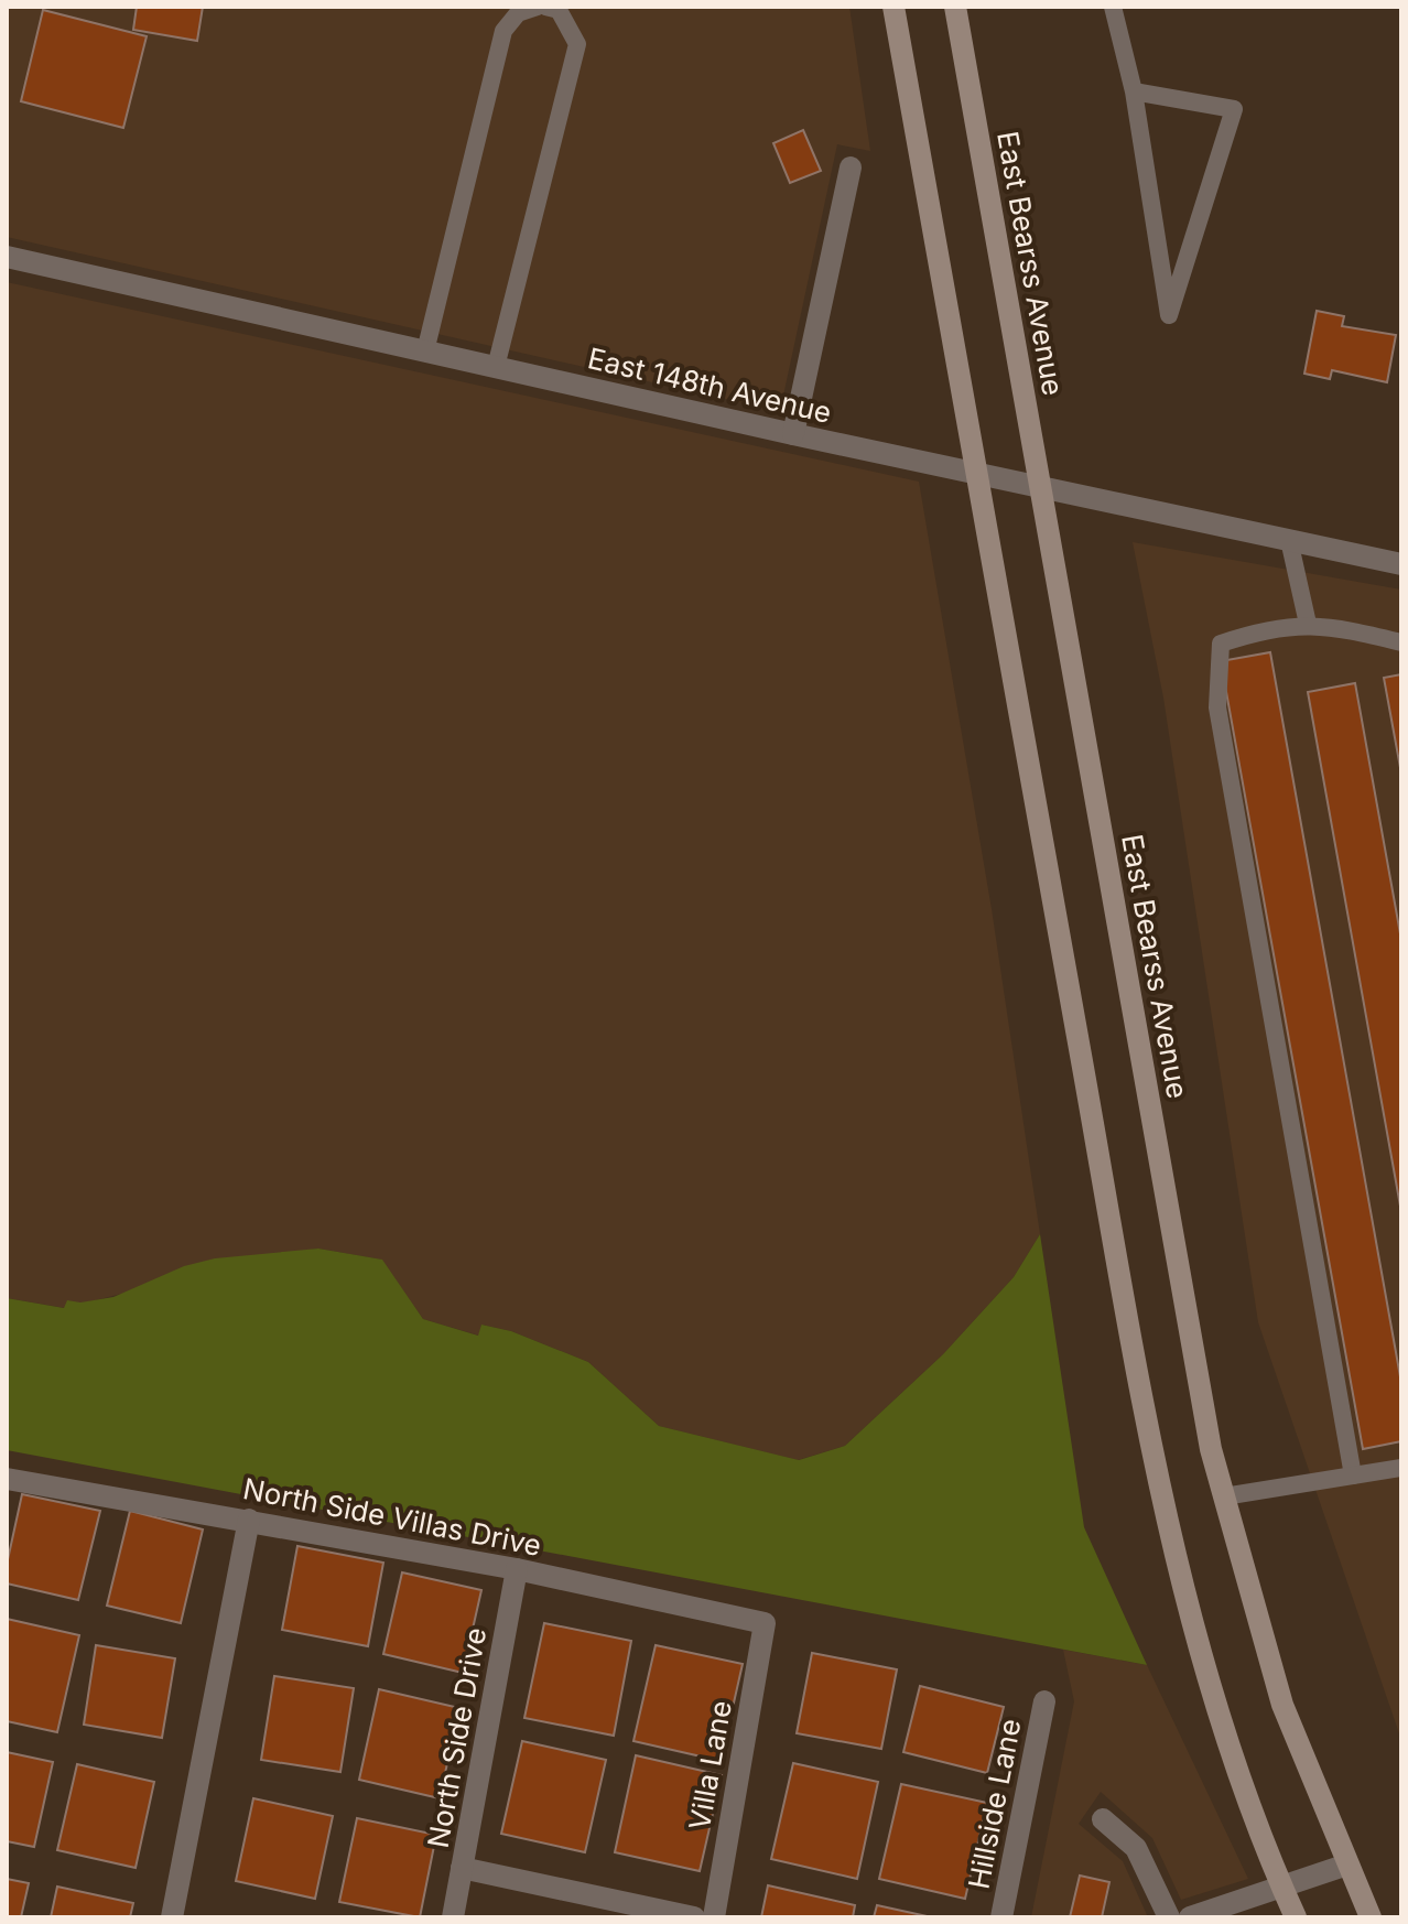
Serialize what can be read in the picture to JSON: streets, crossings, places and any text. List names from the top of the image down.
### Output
{
  "streets": {
    "main road": ["East Bearss Avenue"],
    "street": [
      "East 148th Avenue",
      "North Side Villas Drive",
      "North Side Drive",
      "Villa Lane",
      "Hillside Lane"
    ]
  },
  "crossings": [
    ["East Bearss Avenue", "East 148th Avenue"],
    ["North Side Villas Drive", "North Side Drive"],
    ["North Side Villas Drive", "Villa Lane"]
  ]
}
